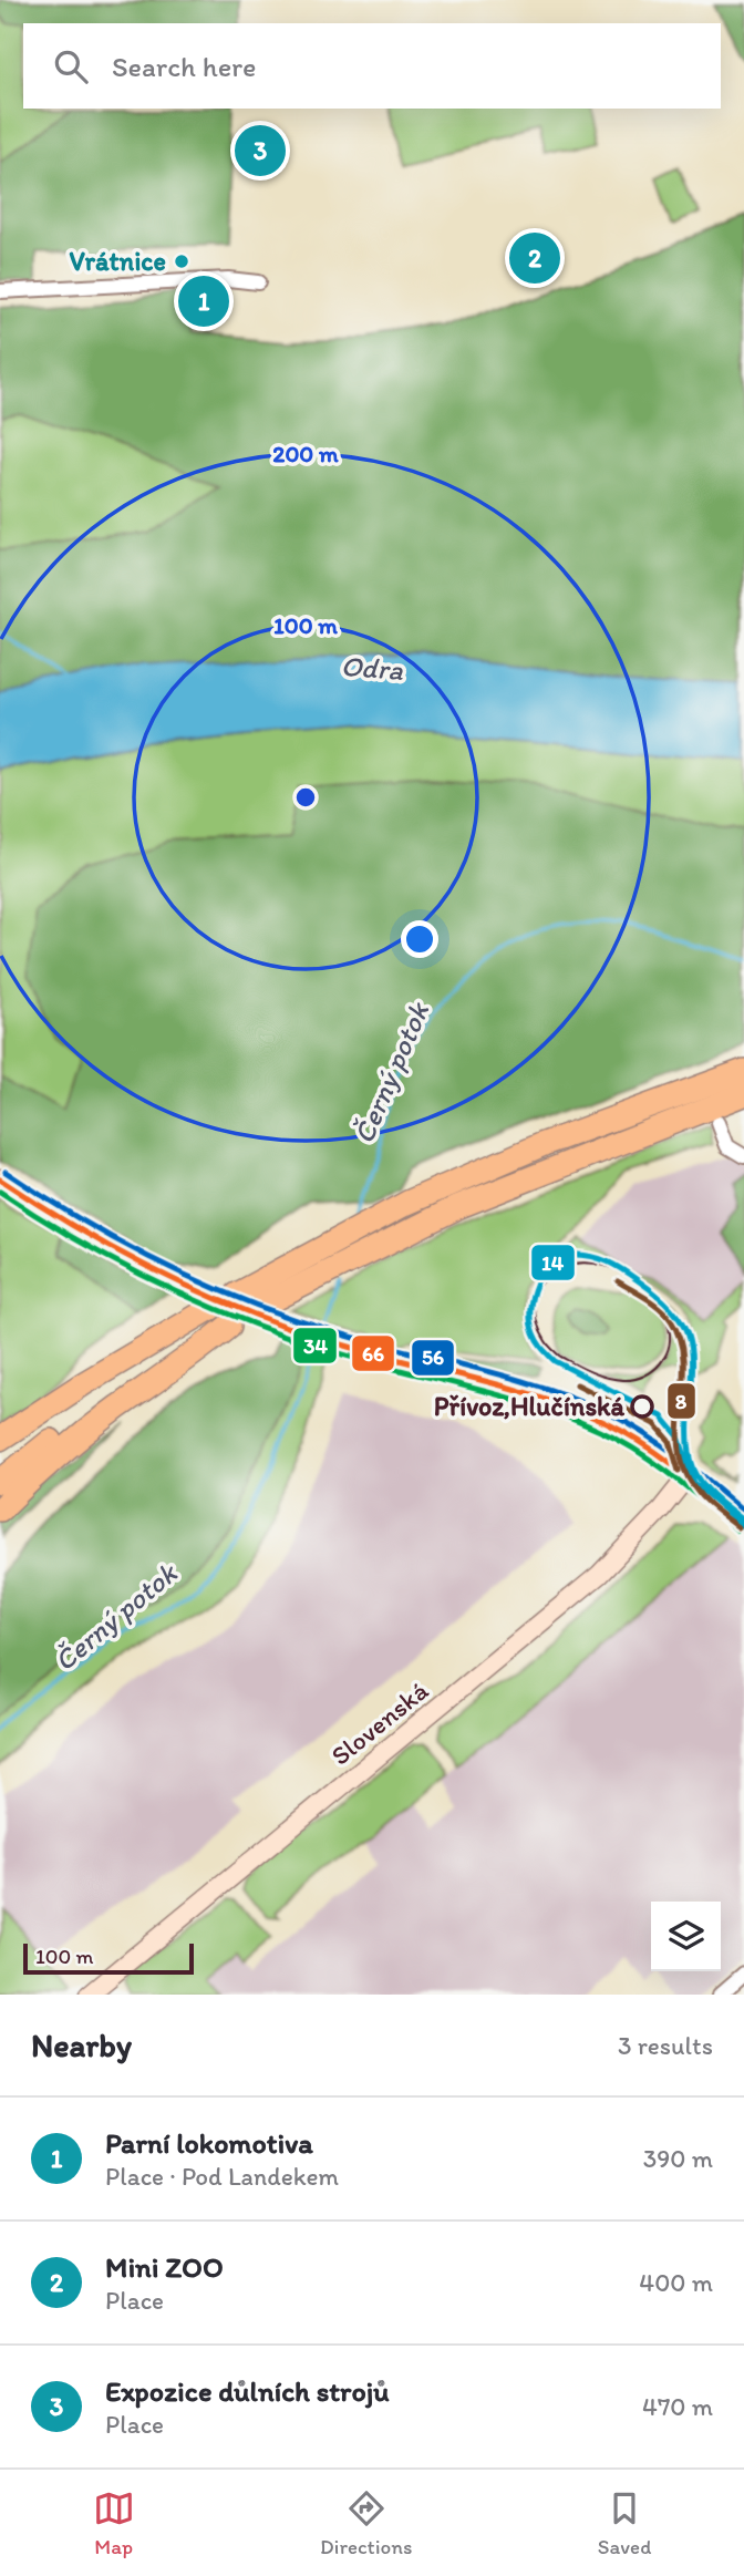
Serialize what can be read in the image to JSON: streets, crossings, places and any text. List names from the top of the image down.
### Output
{
  "streets": {
    "street": ["Slovenská"]
  },
  "water": ["Odra", "Černý potok"],
  "places": ["Vrátnice", "Přívoz,Hlučínská"],
  "lines": [
    "transit line 56",
    "transit line 66",
    "transit line 34",
    "transit line 14",
    "transit line 8"
  ],
  "scale_bar": "100 m",
  "page": {
    "search": "Search here",
    "pins": ["3", "2", "1"],
    "scale": "100 m",
    "heading": ["Nearby", "3 results"],
    "list": [
      {
        "mark": "1",
        "name": "Parní lokomotiva",
        "note": "Place · Pod Landekem",
        "value": "390 m"
      },
      {
        "mark": "2",
        "name": "Mini ZOO",
        "note": "Place",
        "value": "400 m"
      },
      {
        "mark": "3",
        "name": "Expozice důlních strojů",
        "note": "Place",
        "value": "470 m"
      }
    ],
    "nav": ["Map", "Directions", "Saved"]
  },
  "rings": ["200 m", "100 m"]
}
